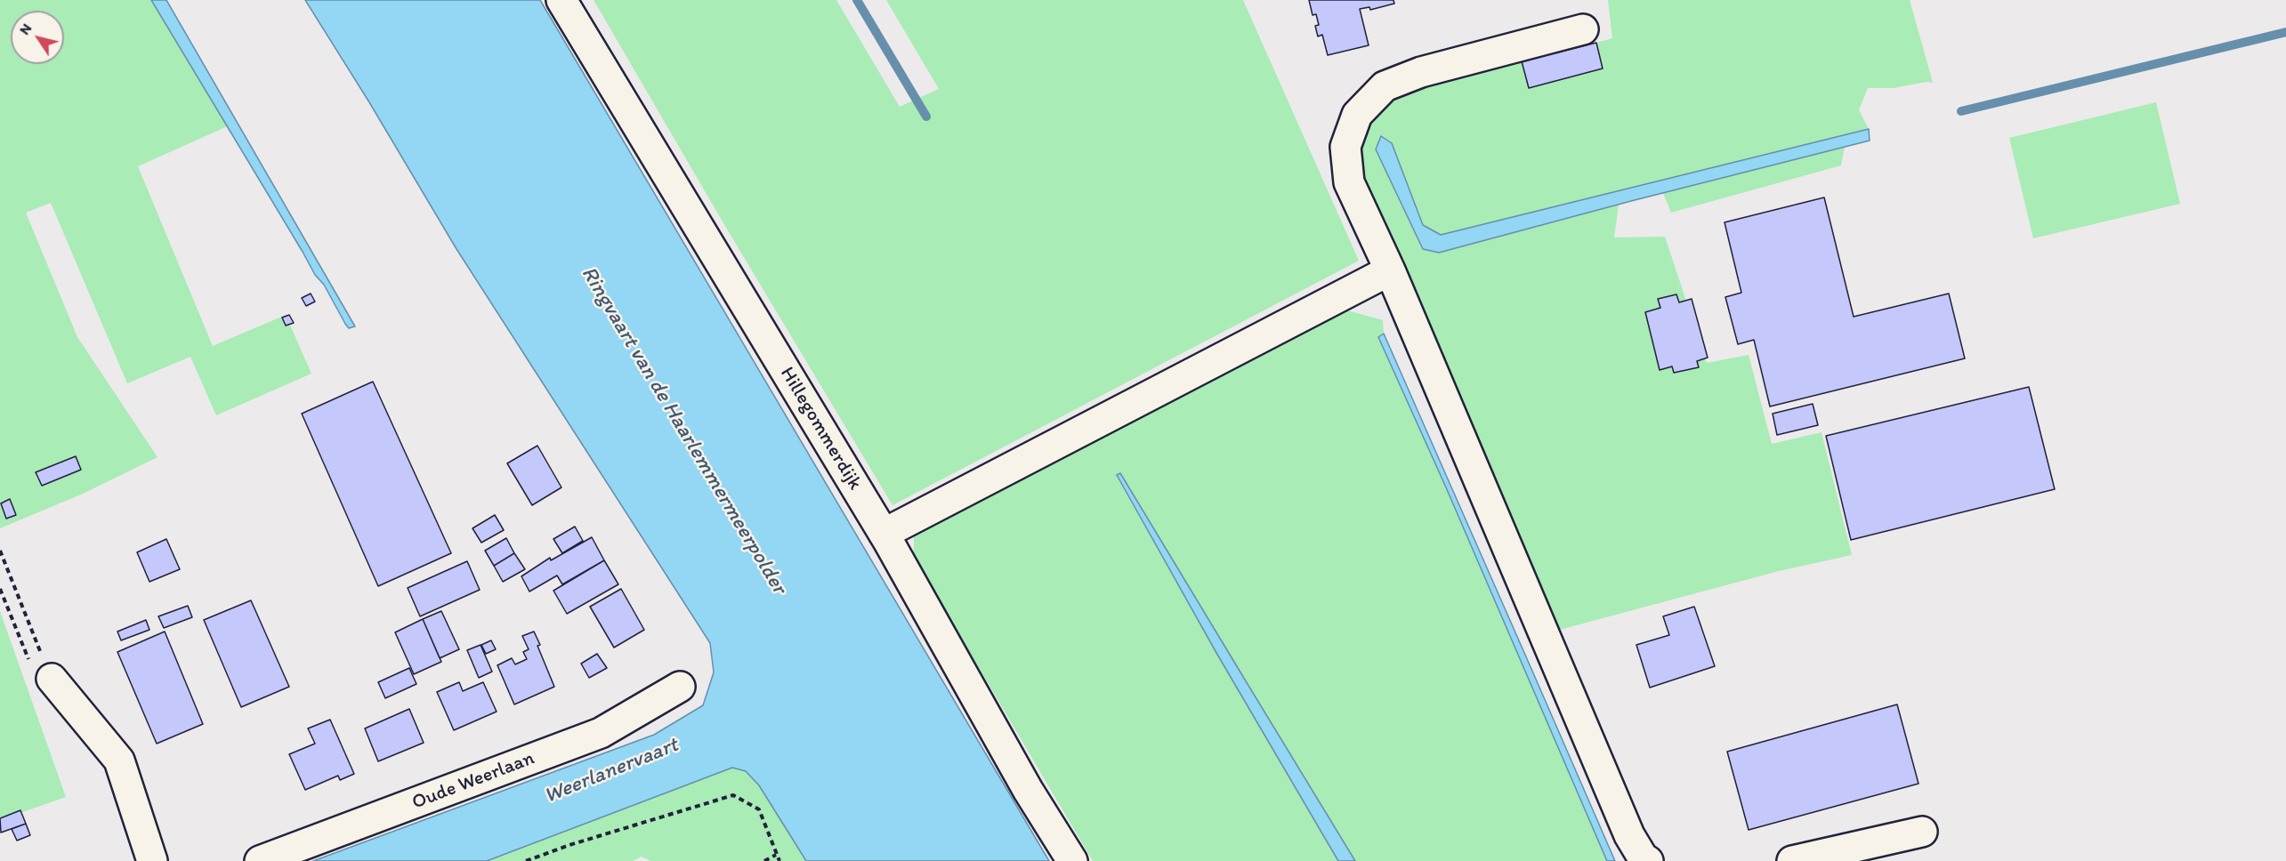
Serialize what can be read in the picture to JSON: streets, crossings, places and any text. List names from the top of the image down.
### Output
{
  "streets": {
    "street": ["Hillegommerdijk", "Oude Weerlaan"]
  },
  "water": ["Ringvaart van de Haarlemmermeerpolder", "Weerlanervaart"],
  "north": "top left"
}
